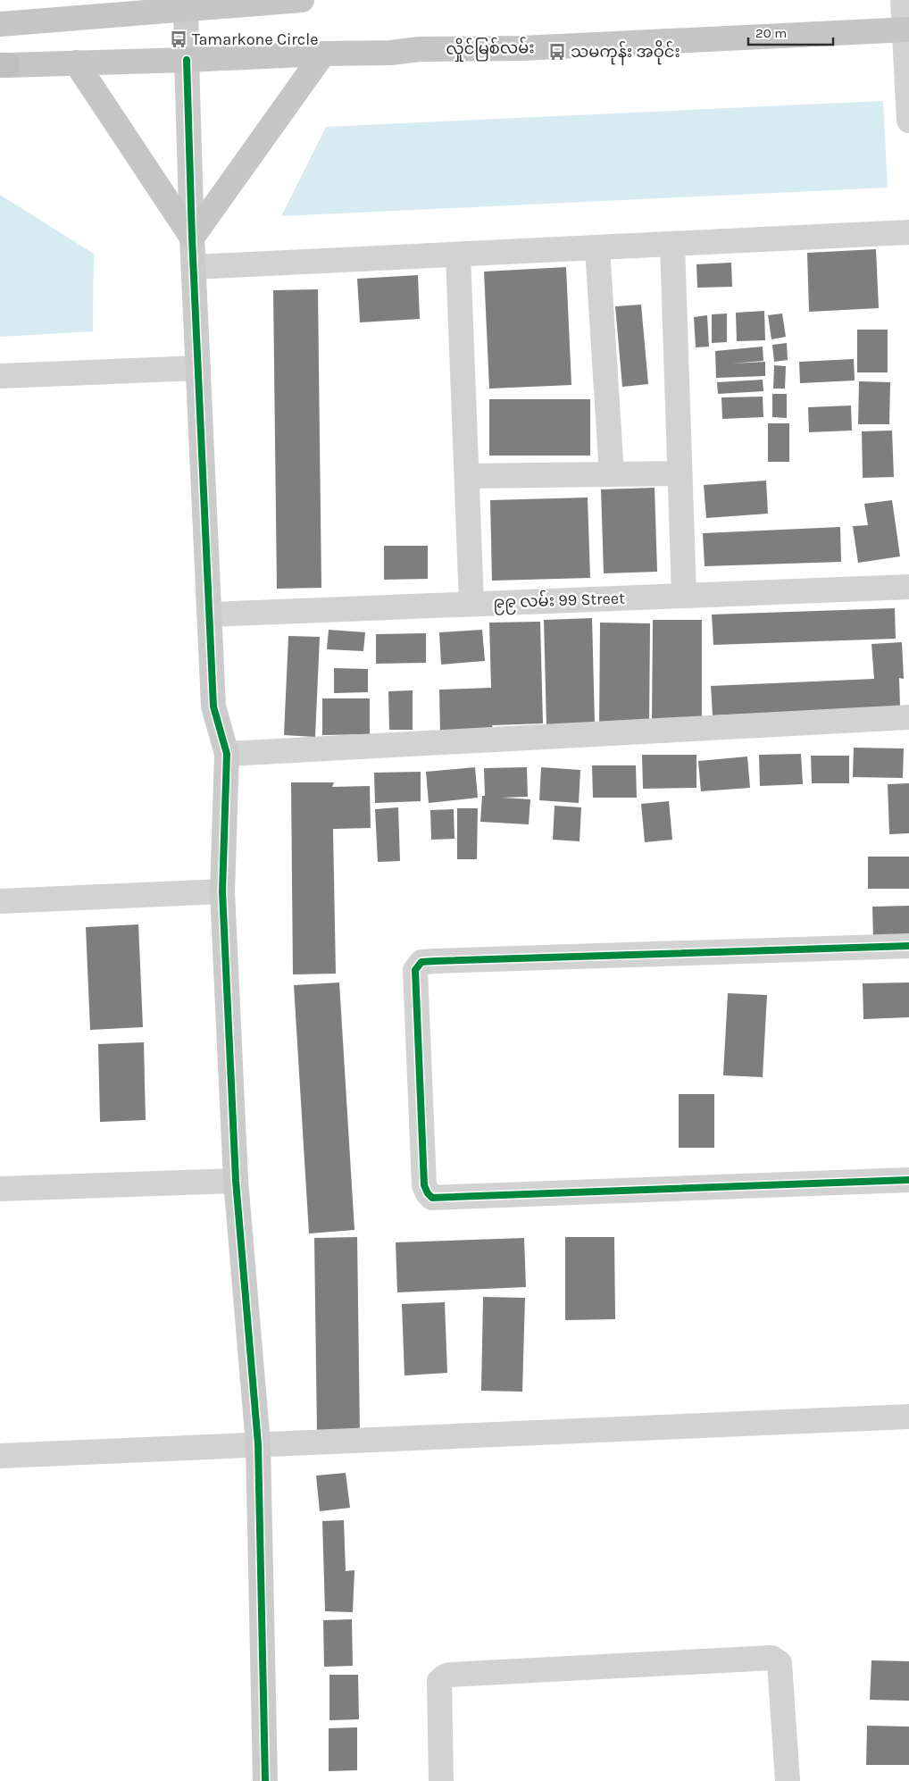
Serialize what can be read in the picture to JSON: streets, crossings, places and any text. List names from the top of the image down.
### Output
{
  "streets": {
    "main road": ["လှိုင်မြစ်လမ်း"],
    "street": ["၉၉ လမ်း 99 Street"]
  },
  "places": {
    "bus stop": ["Tamarkone Circle", "သမကုန်း အဝိုင်း"]
  },
  "scale_bar": "20 m"
}
